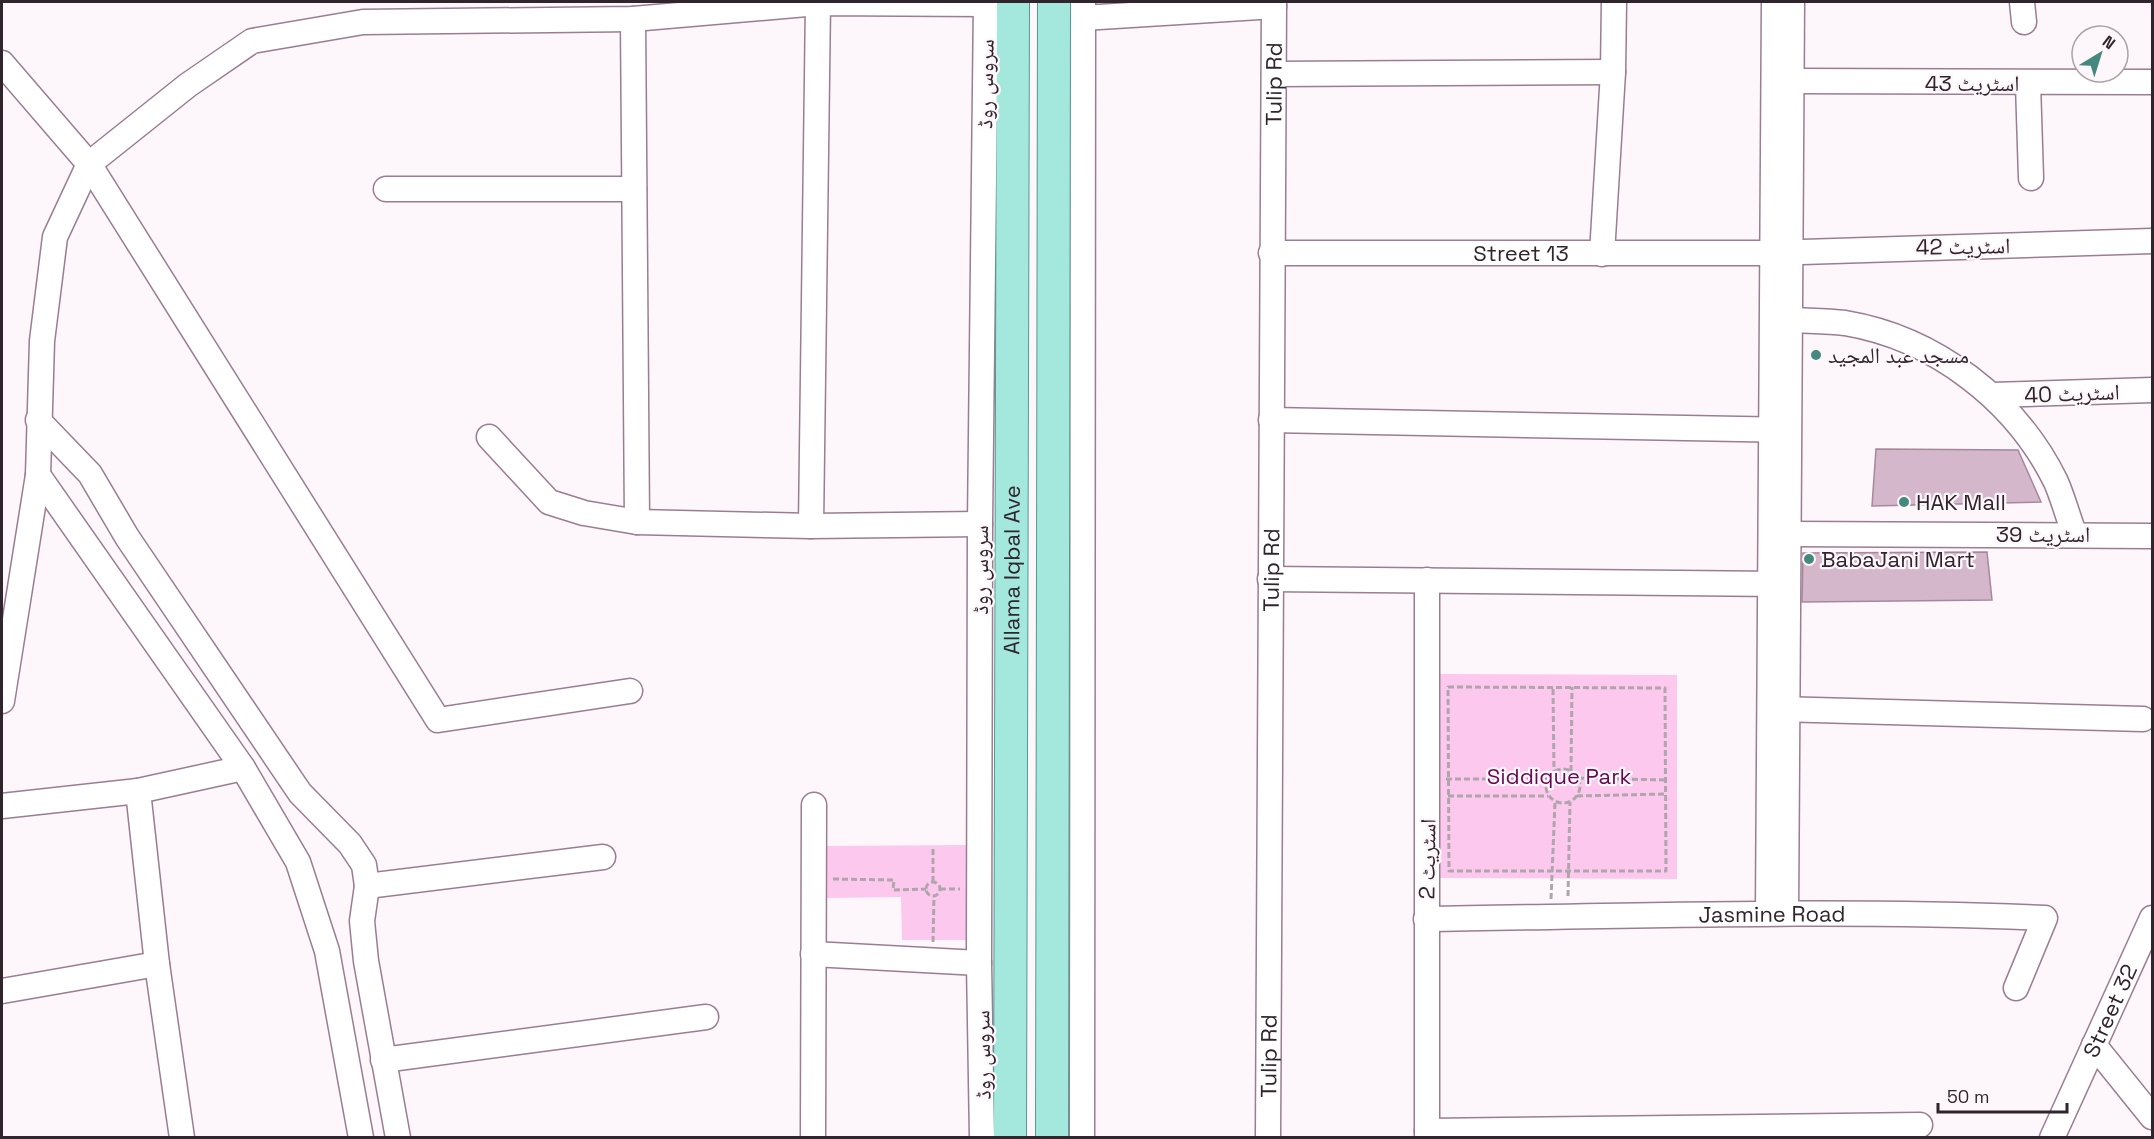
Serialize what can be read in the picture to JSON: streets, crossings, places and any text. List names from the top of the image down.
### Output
{
  "streets": {
    "main road": ["Allama Iqbal Ave"],
    "street": [
      "اسٹریٹ 43",
      "سروس روڈ",
      "Tulip Rd",
      "اسٹریٹ 42",
      "Street 13",
      "اسٹریٹ 40",
      "اسٹریٹ 39",
      "اسٹریٹ 2",
      "Jasmine Road",
      "Street 32"
    ]
  },
  "crossings": [
    ["سروس روڈ", "Allama Iqbal Ave"],
    ["Tulip Rd", "Street 13"],
    ["اسٹریٹ 42", "Street 13"],
    ["اسٹریٹ 2", "Jasmine Road"]
  ],
  "parks": ["Siddique Park"],
  "places": ["مسجد عبد المجید", "HAK Mall", "BabaJani Mart"],
  "scale_bar": "50 m",
  "north": "top right"
}
